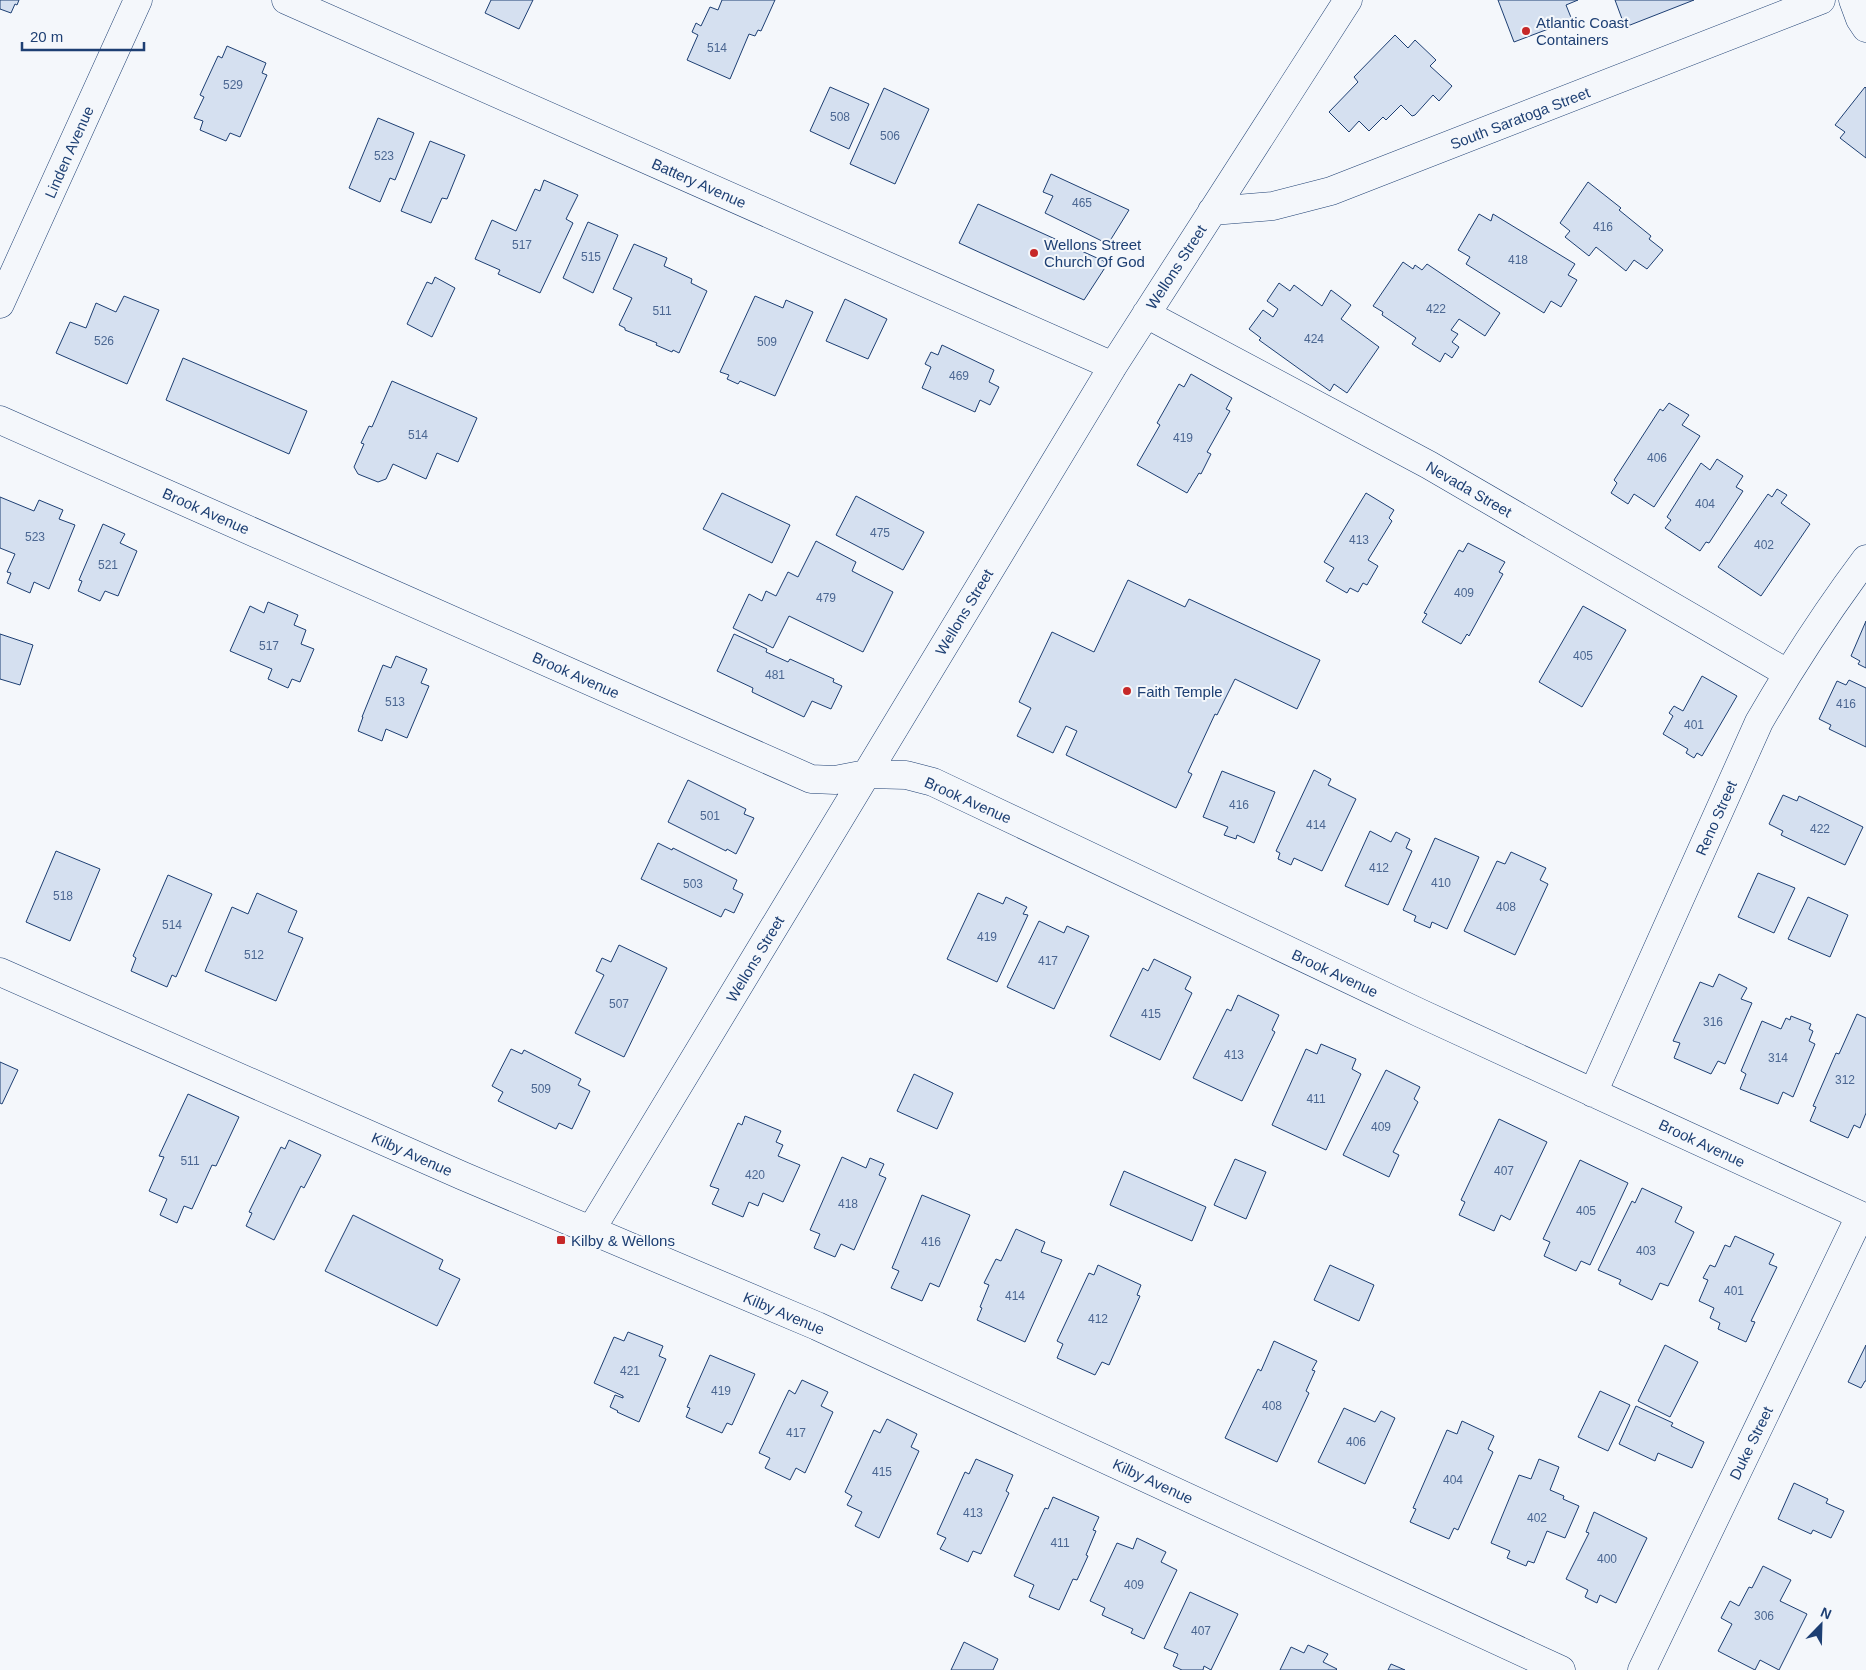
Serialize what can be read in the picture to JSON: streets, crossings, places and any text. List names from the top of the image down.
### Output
{
  "streets": {
    "street": [
      "South Saratoga Street",
      "Linden Avenue",
      "Battery Avenue",
      "Wellons Street",
      "Nevada Street",
      "Brook Avenue",
      "Reno Street",
      "Kilby Avenue",
      "Duke Street"
    ]
  },
  "crossings": [
    ["South Saratoga Street", "Wellons Street"],
    ["Battery Avenue", "Wellons Street"],
    ["Wellons Street", "Nevada Street"],
    ["Wellons Street", "Brook Avenue"],
    ["Wellons Street", "Kilby Avenue"],
    ["Nevada Street", "Reno Street"],
    ["Brook Avenue", "Reno Street"],
    ["Brook Avenue", "Duke Street"]
  ],
  "places": {
    "other": ["Atlantic Coast Containers", "Wellons Street Church Of God", "Faith Temple"],
    "transit": ["Kilby & Wellons"]
  },
  "house_numbers": [
    "514",
    "529",
    "508",
    "506",
    "523",
    "465",
    "416",
    "517",
    "515",
    "418",
    "422",
    "511",
    "424",
    "526",
    "509",
    "469",
    "514",
    "419",
    "406",
    "404",
    "475",
    "523",
    "413",
    "402",
    "521",
    "409",
    "479",
    "517",
    "405",
    "481",
    "513",
    "416",
    "401",
    "416",
    "501",
    "414",
    "422",
    "412",
    "410",
    "503",
    "518",
    "408",
    "514",
    "419",
    "512",
    "417",
    "507",
    "415",
    "316",
    "413",
    "314",
    "312",
    "509",
    "411",
    "409",
    "511",
    "407",
    "420",
    "418",
    "405",
    "416",
    "403",
    "401",
    "414",
    "412",
    "421",
    "419",
    "408",
    "417",
    "406",
    "415",
    "404",
    "413",
    "402",
    "411",
    "400",
    "409",
    "306",
    "407"
  ],
  "scale_bar": "20 m",
  "north": "top right"
}
